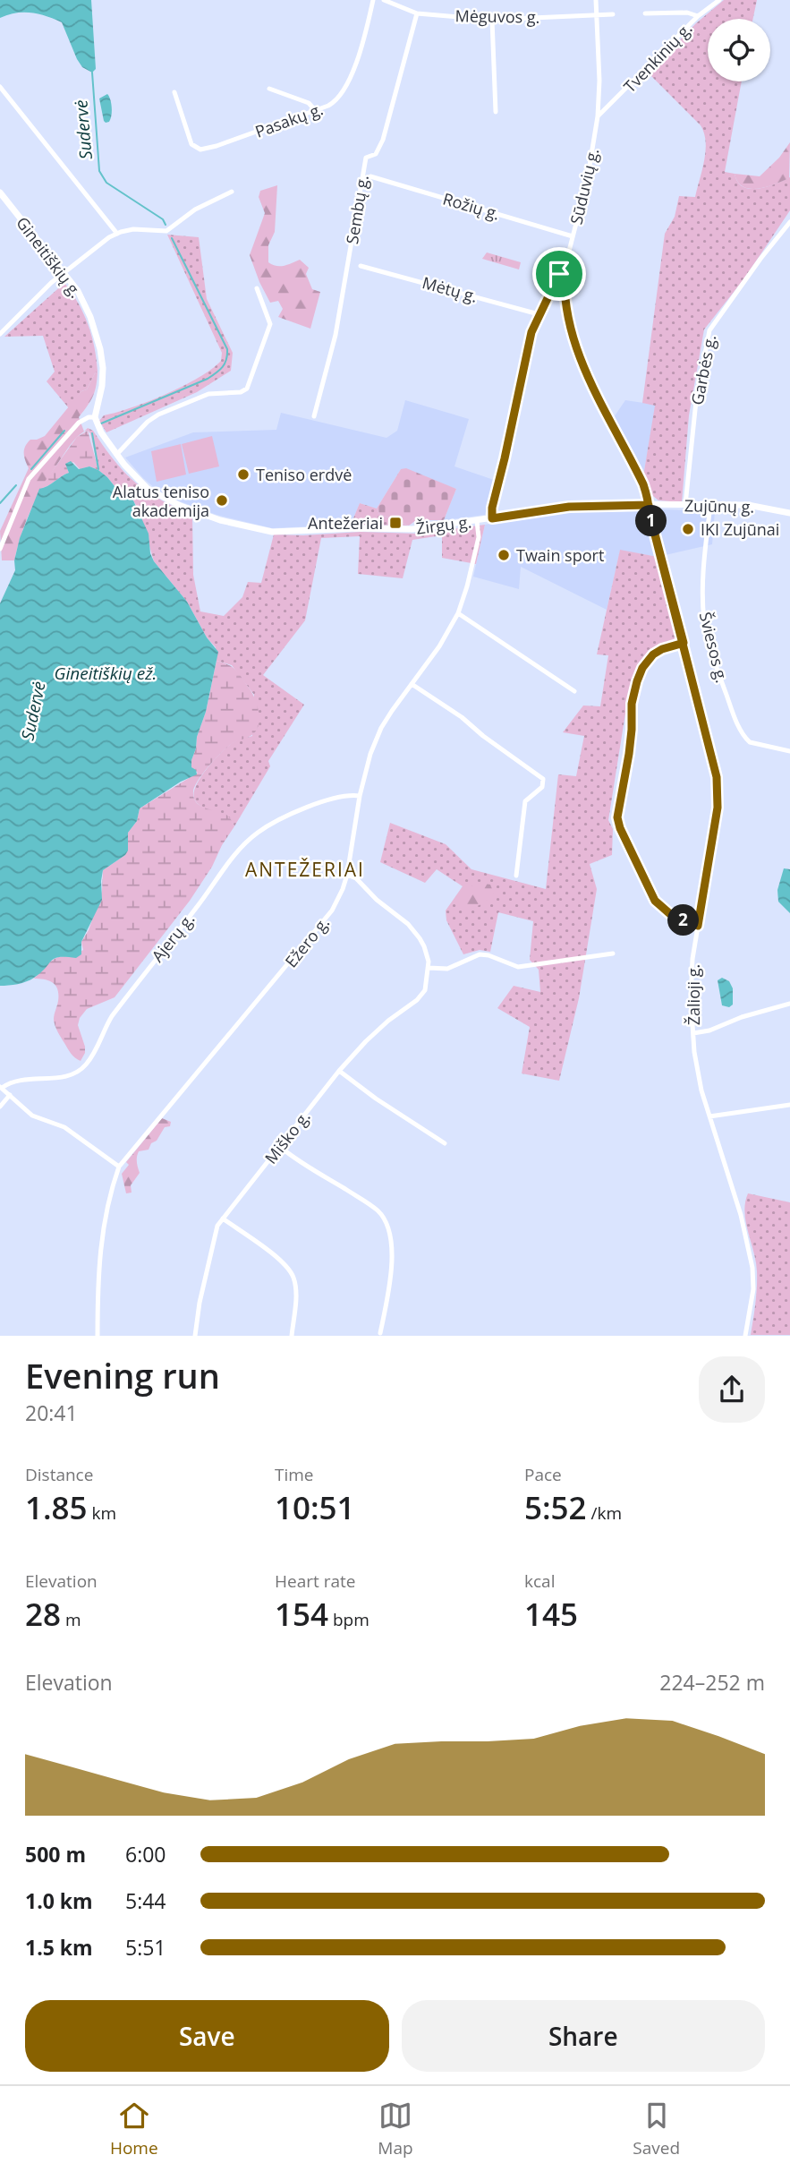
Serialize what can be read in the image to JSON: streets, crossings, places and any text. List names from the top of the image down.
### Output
{
  "streets": {
    "street": [
      "Mėguvos g.",
      "Tvenkinių g.",
      "Pasakų g.",
      "Sūduvių g.",
      "Rožių g.",
      "Sembų g.",
      "Gineitiškių g.",
      "Mėtų g.",
      "Garbės g.",
      "Zujūnų g.",
      "Žirgų g.",
      "Šviesos g.",
      "Ajerų g.",
      "Ežero g.",
      "Žalioji g.",
      "Miško g."
    ]
  },
  "crossings": [
    ["Mėguvos g.", "Sūduvių g."],
    ["Mėguvos g.", "Sembų g."],
    ["Tvenkinių g.", "Sūduvių g."],
    ["Sūduvių g.", "Rožių g."],
    ["Sūduvių g.", "Zujūnų g."],
    ["Sūduvių g.", "Žirgų g."],
    ["Sūduvių g.", "Žalioji g."],
    ["Gineitiškių g.", "Žirgų g."],
    ["Garbės g.", "Zujūnų g."],
    ["Zujūnų g.", "Žirgų g."],
    ["Zujūnų g.", "Šviesos g."],
    ["Zujūnų g.", "Žalioji g."],
    ["Žirgų g.", "Ežero g."],
    ["Žirgų g.", "Žalioji g."],
    ["Ajerų g.", "Ežero g."]
  ],
  "districts": ["ANTEŽERIAI"],
  "water": ["Sudervė", "Gineitiškių ež."],
  "places": {
    "other": [
      "Teniso erdvė",
      "Alatus teniso akademija",
      "IKI Zujūnai",
      "Twain sport"
    ],
    "transit": ["Antežeriai"]
  },
  "page": {
    "pins": ["1", "2"],
    "heading": ["Evening run", "20:41"],
    "stats": [
      ["Distance", "1.85 km"],
      ["Time", "10:51"],
      ["Pace", "5:52 /km"],
      ["Elevation", "28 m"],
      ["Heart rate", "154 bpm"],
      ["kcal", "145"]
    ],
    "chart": ["Elevation", "224–252 m"],
    "list": [
      {
        "name": "500 m",
        "note": "6:00"
      },
      {
        "name": "1.0 km",
        "note": "5:44"
      },
      {
        "name": "1.5 km",
        "note": "5:51"
      }
    ],
    "buttons": ["Save", "Share"],
    "tabs": ["Home", "Map", "Saved"]
  }
}
